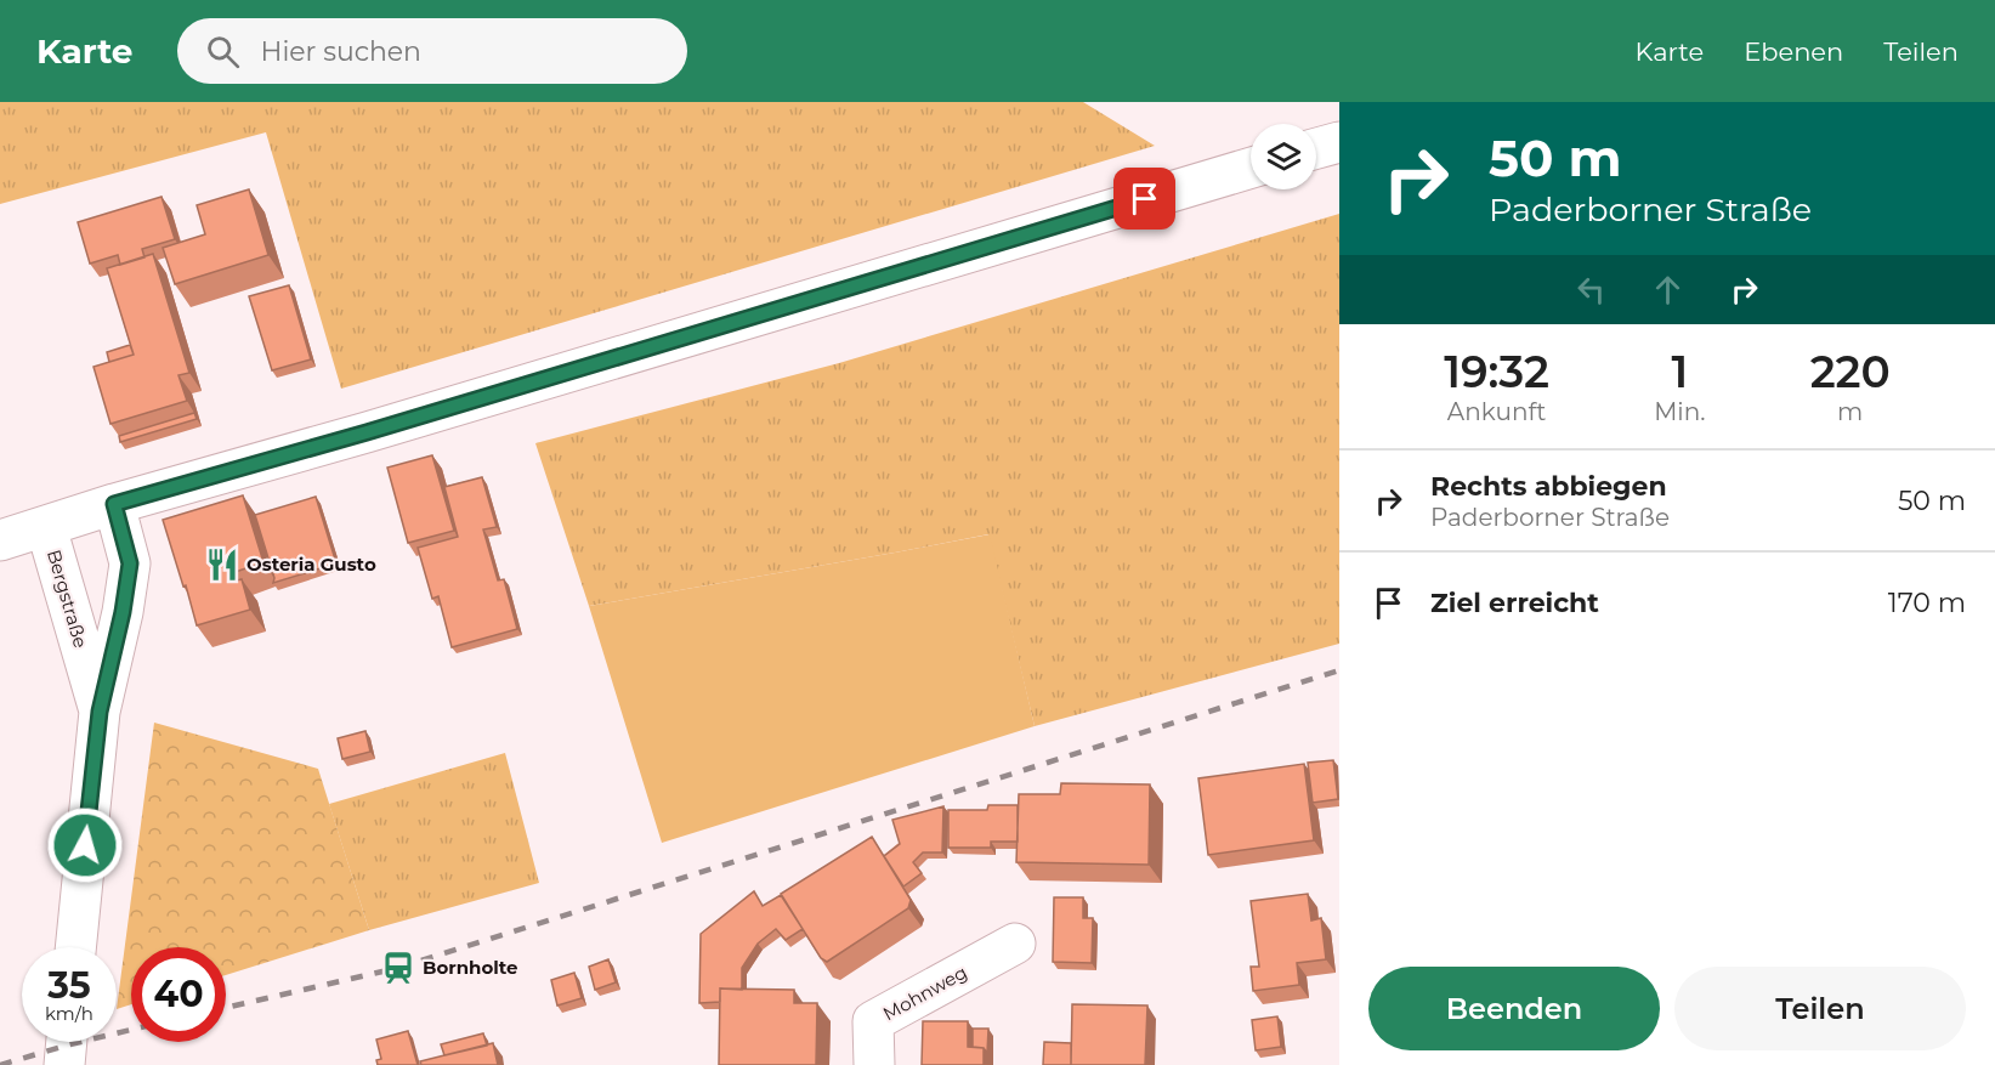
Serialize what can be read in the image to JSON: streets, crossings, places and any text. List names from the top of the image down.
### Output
{
  "streets": {
    "main road": ["Bergstraße", "Mohnweg"]
  },
  "places": {
    "restaurant": ["Osteria Gusto"],
    "station": ["Bornholte"]
  },
  "page": {
    "header": "Karte",
    "search": "Hier suchen",
    "nav": ["Karte", "Ebenen", "Teilen"],
    "turn": ["50 m", "Paderborner Straße"],
    "eta": [
      "19:32",
      "Ankunft",
      "1",
      "Min.",
      "220",
      "m"
    ],
    "list": [
      {
        "name": "Rechts abbiegen",
        "note": "Paderborner Straße",
        "value": "50 m"
      },
      {
        "name": "Ziel erreicht",
        "value": "170 m"
      }
    ],
    "speed": "35 km/h",
    "limit": "40",
    "buttons": ["Beenden", "Teilen"]
  }
}
